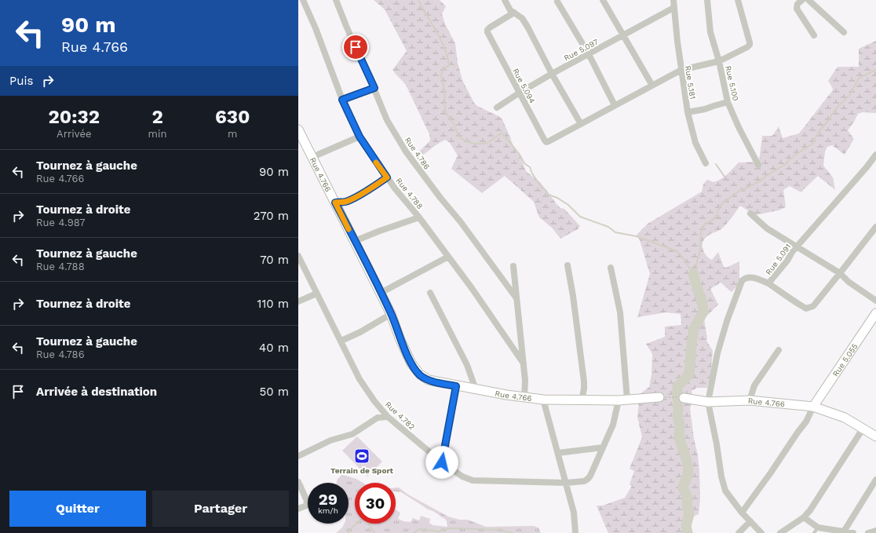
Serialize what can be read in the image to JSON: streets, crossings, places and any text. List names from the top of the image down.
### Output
{
  "streets": {
    "street": [
      "Rue 5.097",
      "Rue 5.181",
      "Rue 5.100",
      "Rue 5.094",
      "Rue 4.786",
      "Rue 4.766",
      "Rue 4.788",
      "Rue 5.091",
      "Rue 5.055",
      "Rue 4.782"
    ]
  },
  "crossings": [
    ["Rue 5.097", "Rue 5.181"],
    ["Rue 5.097", "Rue 5.094"],
    ["Rue 4.766", "Rue 5.091"],
    ["Rue 4.766", "Rue 5.055"]
  ],
  "places": {
    "sports": ["Terrain de Sport"]
  },
  "page": {
    "turn": ["90 m", "Rue 4.766"],
    "then": "Puis",
    "eta": [
      "20:32",
      "Arrivée",
      "2",
      "min",
      "630",
      "m"
    ],
    "list": [
      {
        "name": "Tournez à gauche",
        "note": "Rue 4.766",
        "value": "90 m"
      },
      {
        "name": "Tournez à droite",
        "note": "Rue 4.987",
        "value": "270 m"
      },
      {
        "name": "Tournez à gauche",
        "note": "Rue 4.788",
        "value": "70 m"
      },
      {
        "name": "Tournez à droite",
        "value": "110 m"
      },
      {
        "name": "Tournez à gauche",
        "note": "Rue 4.786",
        "value": "40 m"
      },
      {
        "name": "Arrivée à destination",
        "value": "50 m"
      }
    ],
    "speed": "29 km/h",
    "limit": "30",
    "buttons": ["Quitter", "Partager"]
  }
}
